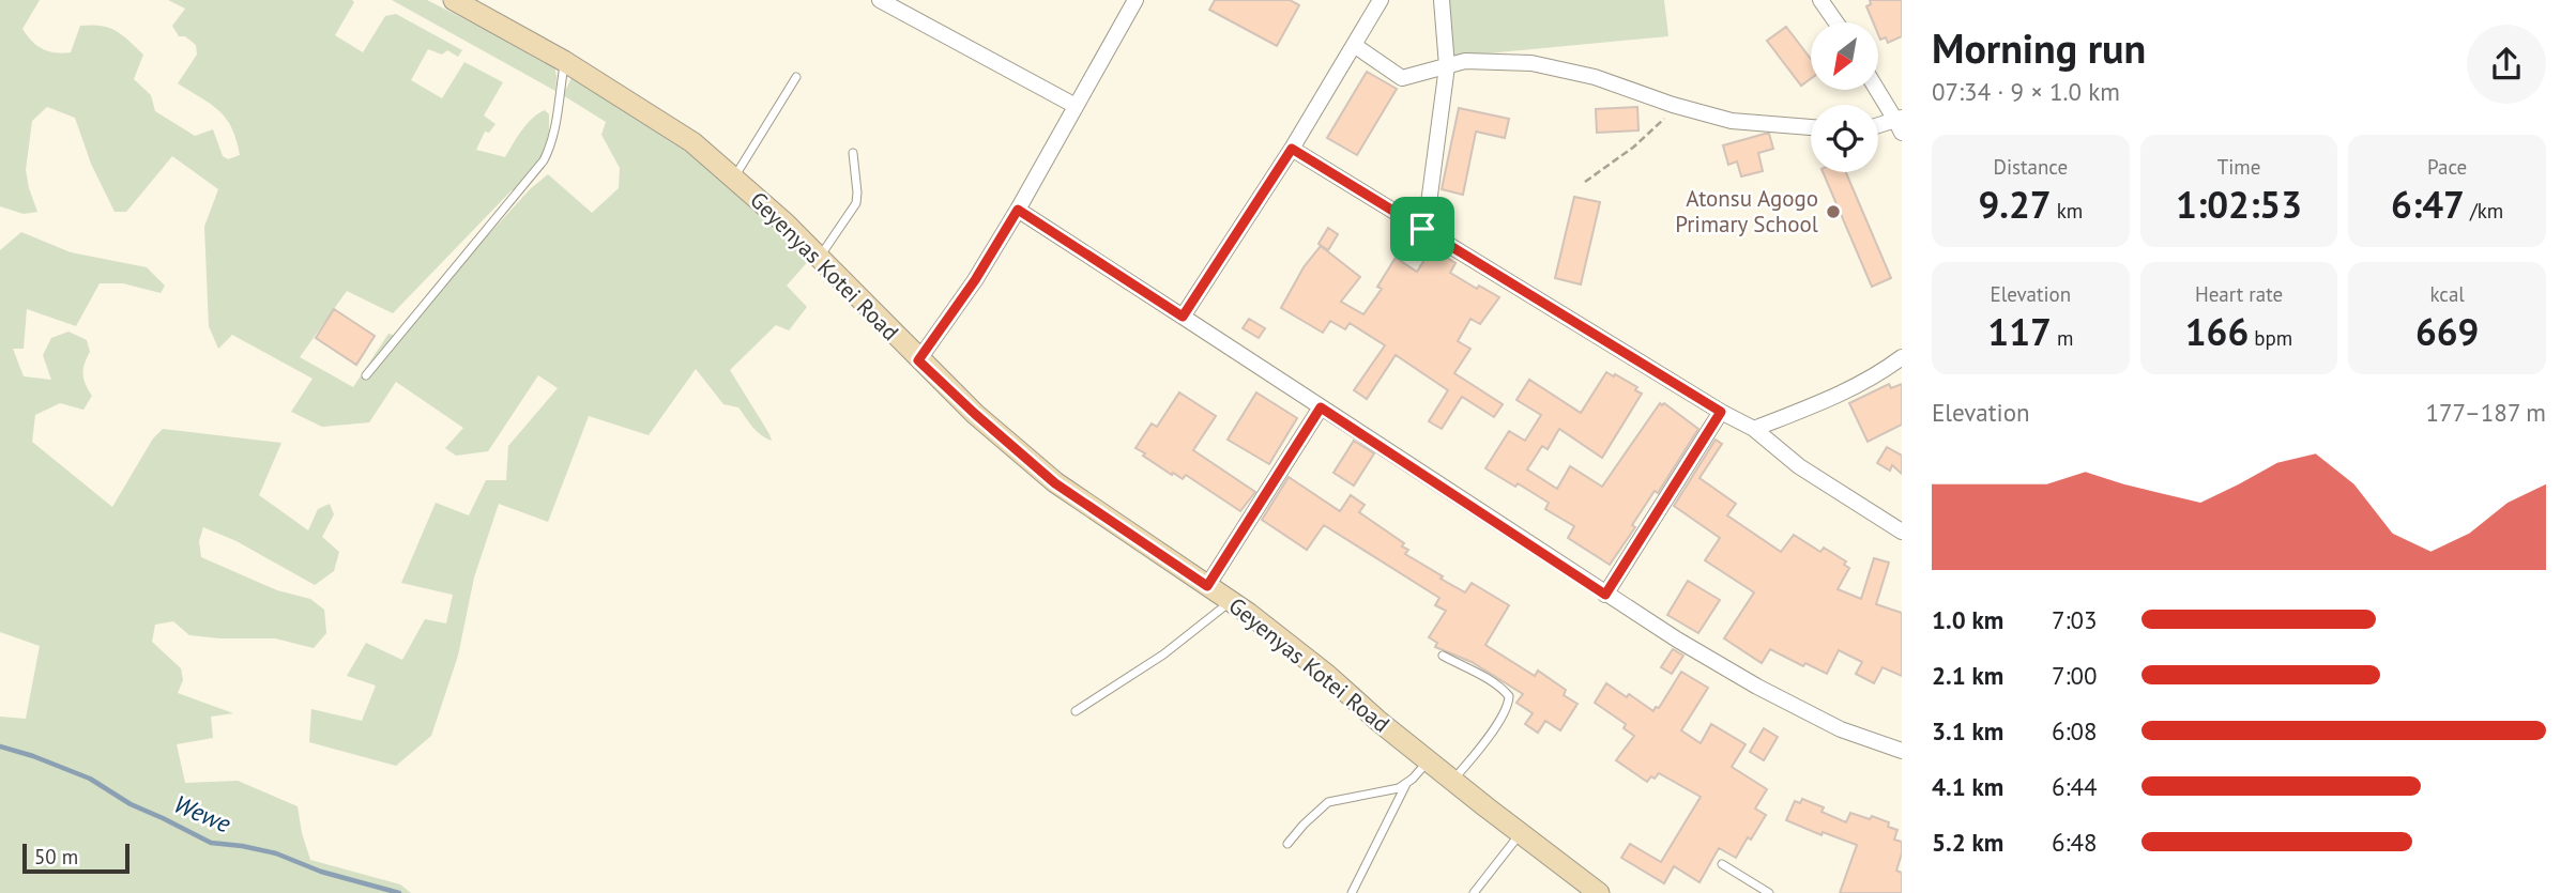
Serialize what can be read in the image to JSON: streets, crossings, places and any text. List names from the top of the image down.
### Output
{
  "streets": {
    "street": ["Geyenyas Kotei Road"]
  },
  "water": ["Wewe"],
  "places": ["Atonsu Agogo Primary School"],
  "scale_bar": "50 m",
  "north": "bottom left",
  "page": {
    "heading": ["Morning run", "07:34 · 9 × 1.0 km"],
    "stats": [
      ["Distance", "9.27 km"],
      ["Time", "1:02:53"],
      ["Pace", "6:47 /km"],
      ["Elevation", "117 m"],
      ["Heart rate", "166 bpm"],
      ["kcal", "669"]
    ],
    "chart": ["Elevation", "177–187 m"],
    "list": [
      {
        "name": "1.0 km",
        "note": "7:03"
      },
      {
        "name": "2.1 km",
        "note": "7:00"
      },
      {
        "name": "3.1 km",
        "note": "6:08"
      },
      {
        "name": "4.1 km",
        "note": "6:44"
      },
      {
        "name": "5.2 km",
        "note": "6:48"
      }
    ],
    "scale": "50 m"
  }
}
